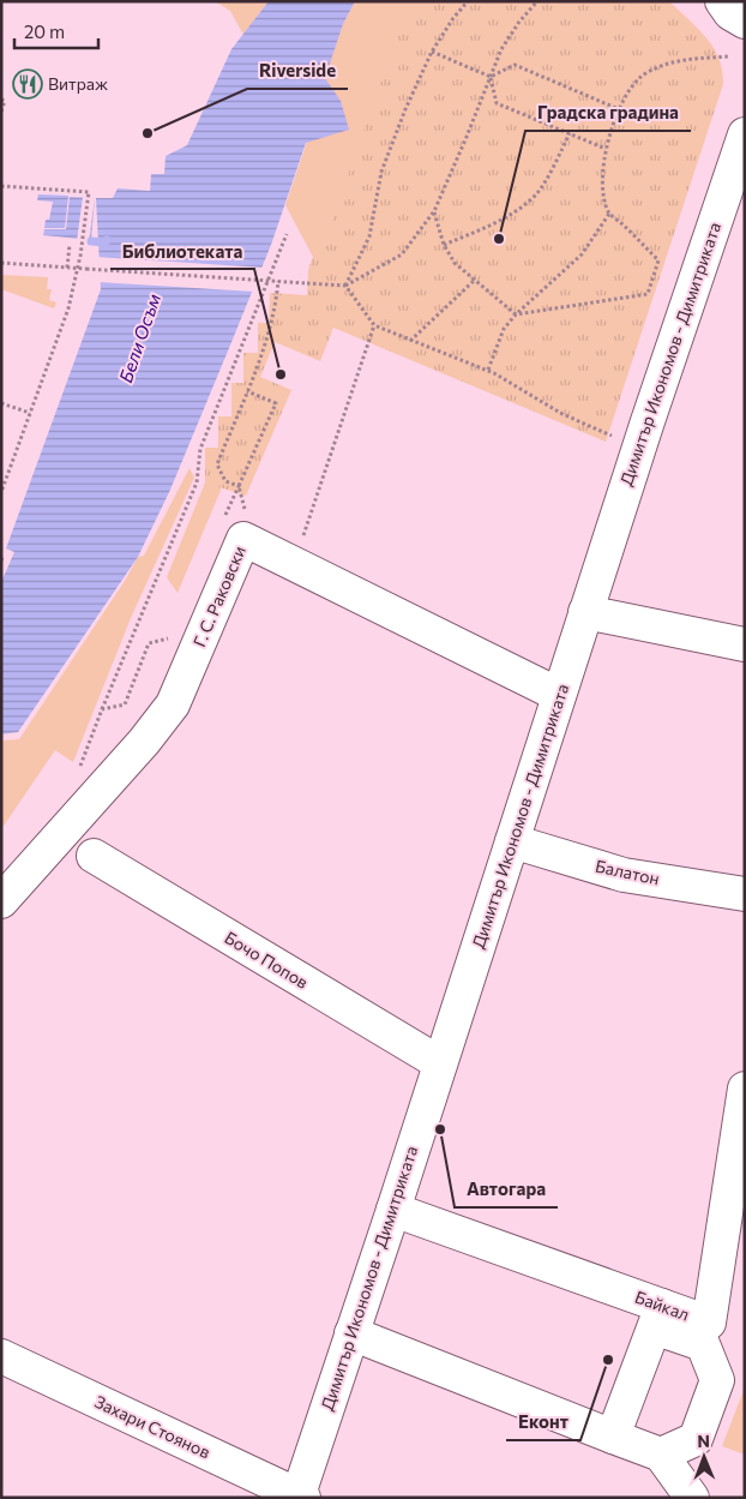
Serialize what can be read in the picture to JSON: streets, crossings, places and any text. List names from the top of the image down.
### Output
{
  "streets": {
    "street": [
      "Димитър Икономов - Димитриката",
      "Г. С. Раковски",
      "Балатон",
      "Бочо Попов",
      "Байкал",
      "Захари Стоянов"
    ]
  },
  "crossings": [
    ["Димитър Икономов - Димитриката", "Г. С. Раковски"],
    ["Димитър Икономов - Димитриката", "Балатон"],
    ["Димитър Икономов - Димитриката", "Бочо Попов"],
    ["Димитър Икономов - Димитриката", "Байкал"],
    ["Димитър Икономов - Димитриката", "Захари Стоянов"]
  ],
  "water": ["Бели Осъм"],
  "places": {
    "restaurant": ["Витраж"],
    "other": [
      "Riverside",
      "Градска градина",
      "Библиотеката",
      "Автогара",
      "Еконт"
    ]
  },
  "scale_bar": "20 m",
  "north": "top"
}
